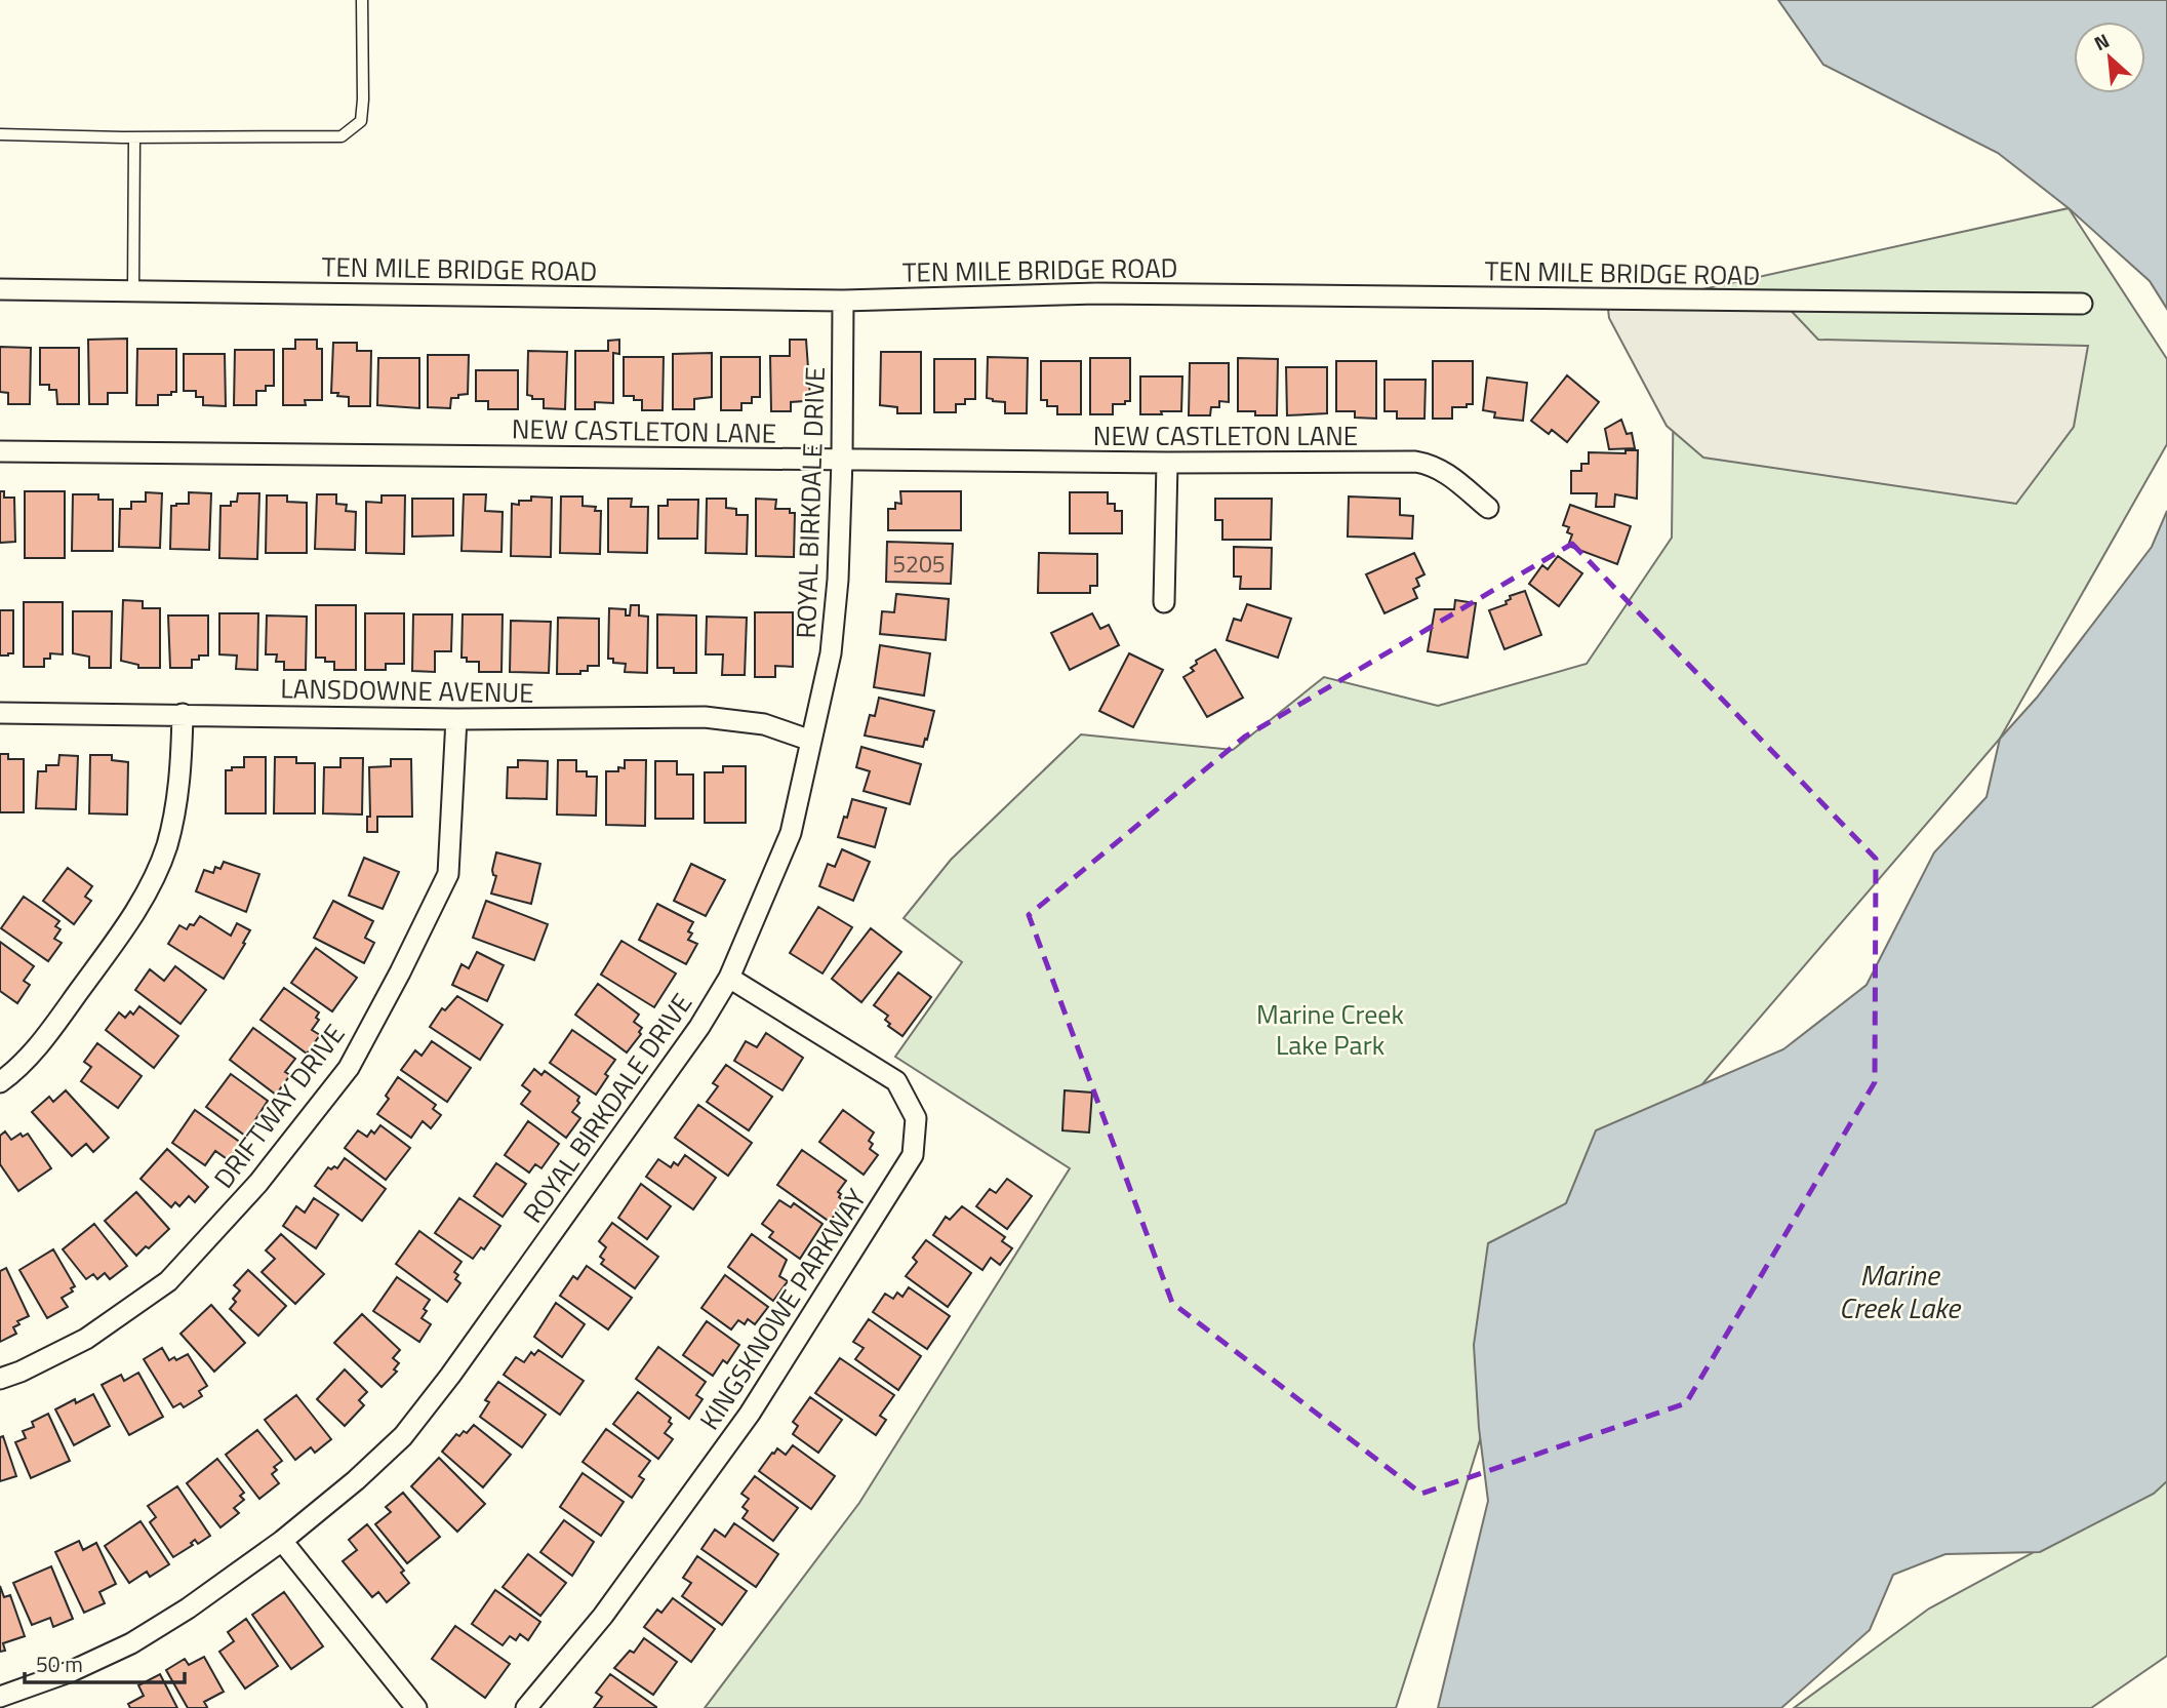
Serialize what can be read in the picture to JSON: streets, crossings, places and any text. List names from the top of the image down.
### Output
{
  "streets": {
    "street": [
      "TEN MILE BRIDGE ROAD",
      "NEW CASTLETON LANE",
      "ROYAL BIRKDALE DRIVE",
      "LANSDOWNE AVENUE",
      "DRIFTWAY DRIVE",
      "KINGSKNOWE PARKWAY"
    ]
  },
  "crossings": [
    ["TEN MILE BRIDGE ROAD", "ROYAL BIRKDALE DRIVE"],
    ["NEW CASTLETON LANE", "ROYAL BIRKDALE DRIVE"],
    ["ROYAL BIRKDALE DRIVE", "LANSDOWNE AVENUE"],
    ["ROYAL BIRKDALE DRIVE", "KINGSKNOWE PARKWAY"],
    ["LANSDOWNE AVENUE", "DRIFTWAY DRIVE"]
  ],
  "water": ["Marine Creek Lake"],
  "parks": ["Marine Creek Lake Park"],
  "house_numbers": ["5205"],
  "scale_bar": "50 m",
  "north": "top left"
}
